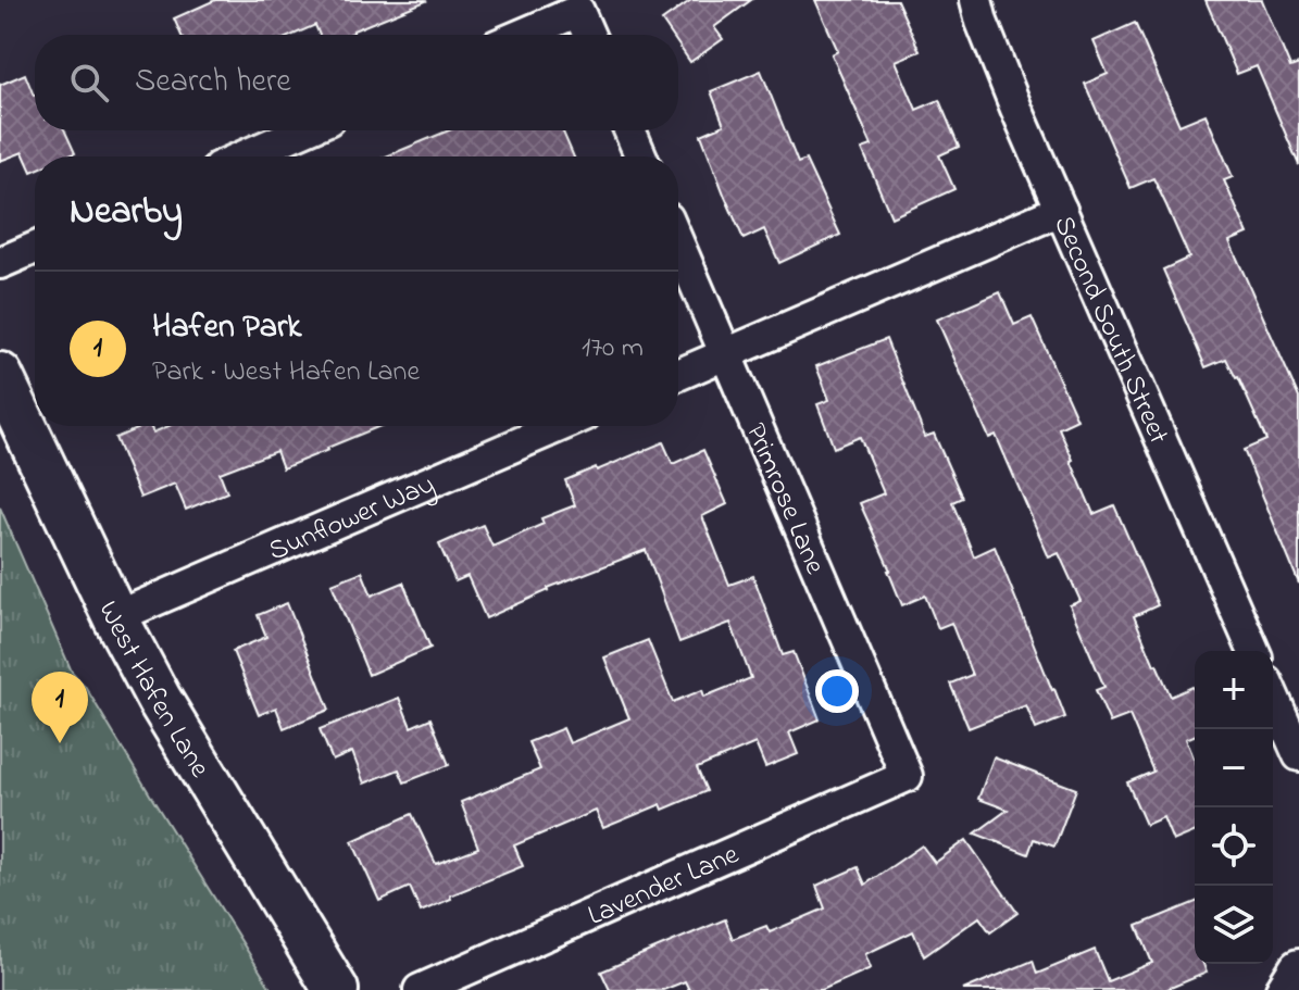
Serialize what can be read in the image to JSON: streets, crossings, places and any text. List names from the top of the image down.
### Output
{
  "streets": {
    "main road": ["West Hafen Lane"],
    "street": [
      "Second South Street",
      "Primrose Lane",
      "Sunflower Way",
      "Lavender Lane"
    ]
  },
  "crossings": [
    ["Primrose Lane", "Lavender Lane"],
    ["Sunflower Way", "West Hafen Lane"]
  ],
  "page": {
    "search": "Search here",
    "heading": "Nearby",
    "list": [
      {
        "mark": "1",
        "name": "Hafen Park",
        "note": "Park · West Hafen Lane",
        "value": "170 m"
      }
    ],
    "map_buttons": ["+", "−"],
    "pins": "1"
  }
}
